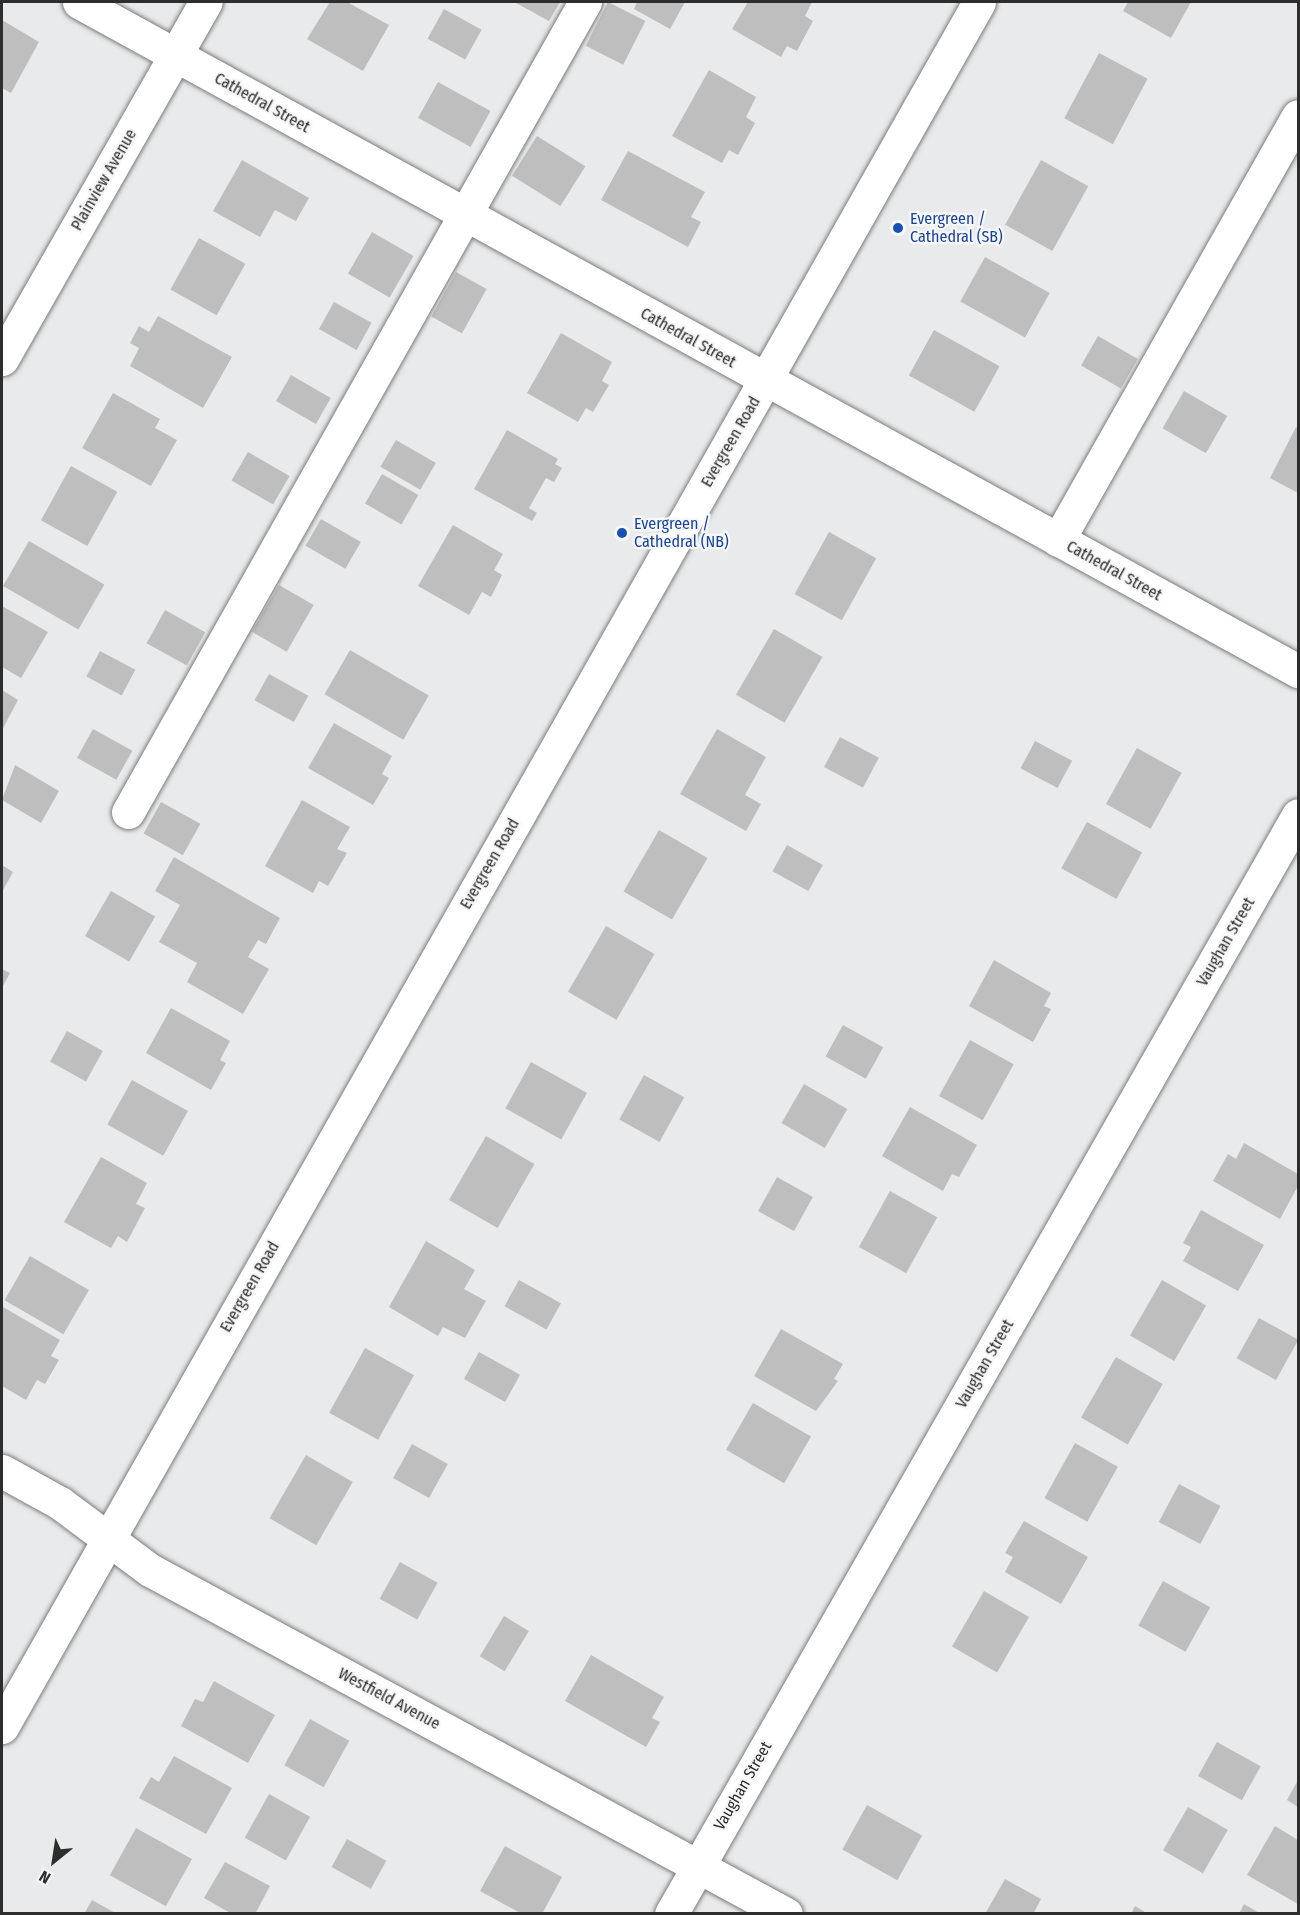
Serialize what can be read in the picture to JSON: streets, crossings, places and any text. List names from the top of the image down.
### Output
{
  "streets": {
    "street": [
      "Cathedral Street",
      "Plainview Avenue",
      "Evergreen Road",
      "Vaughan Street",
      "Westfield Avenue"
    ]
  },
  "crossings": [
    ["Cathedral Street", "Plainview Avenue"],
    ["Cathedral Street", "Evergreen Road"],
    ["Evergreen Road", "Westfield Avenue"],
    ["Vaughan Street", "Westfield Avenue"]
  ],
  "places": ["Evergreen / Cathedral (SB)", "Evergreen / Cathedral (NB)"],
  "north": "bottom left"
}
